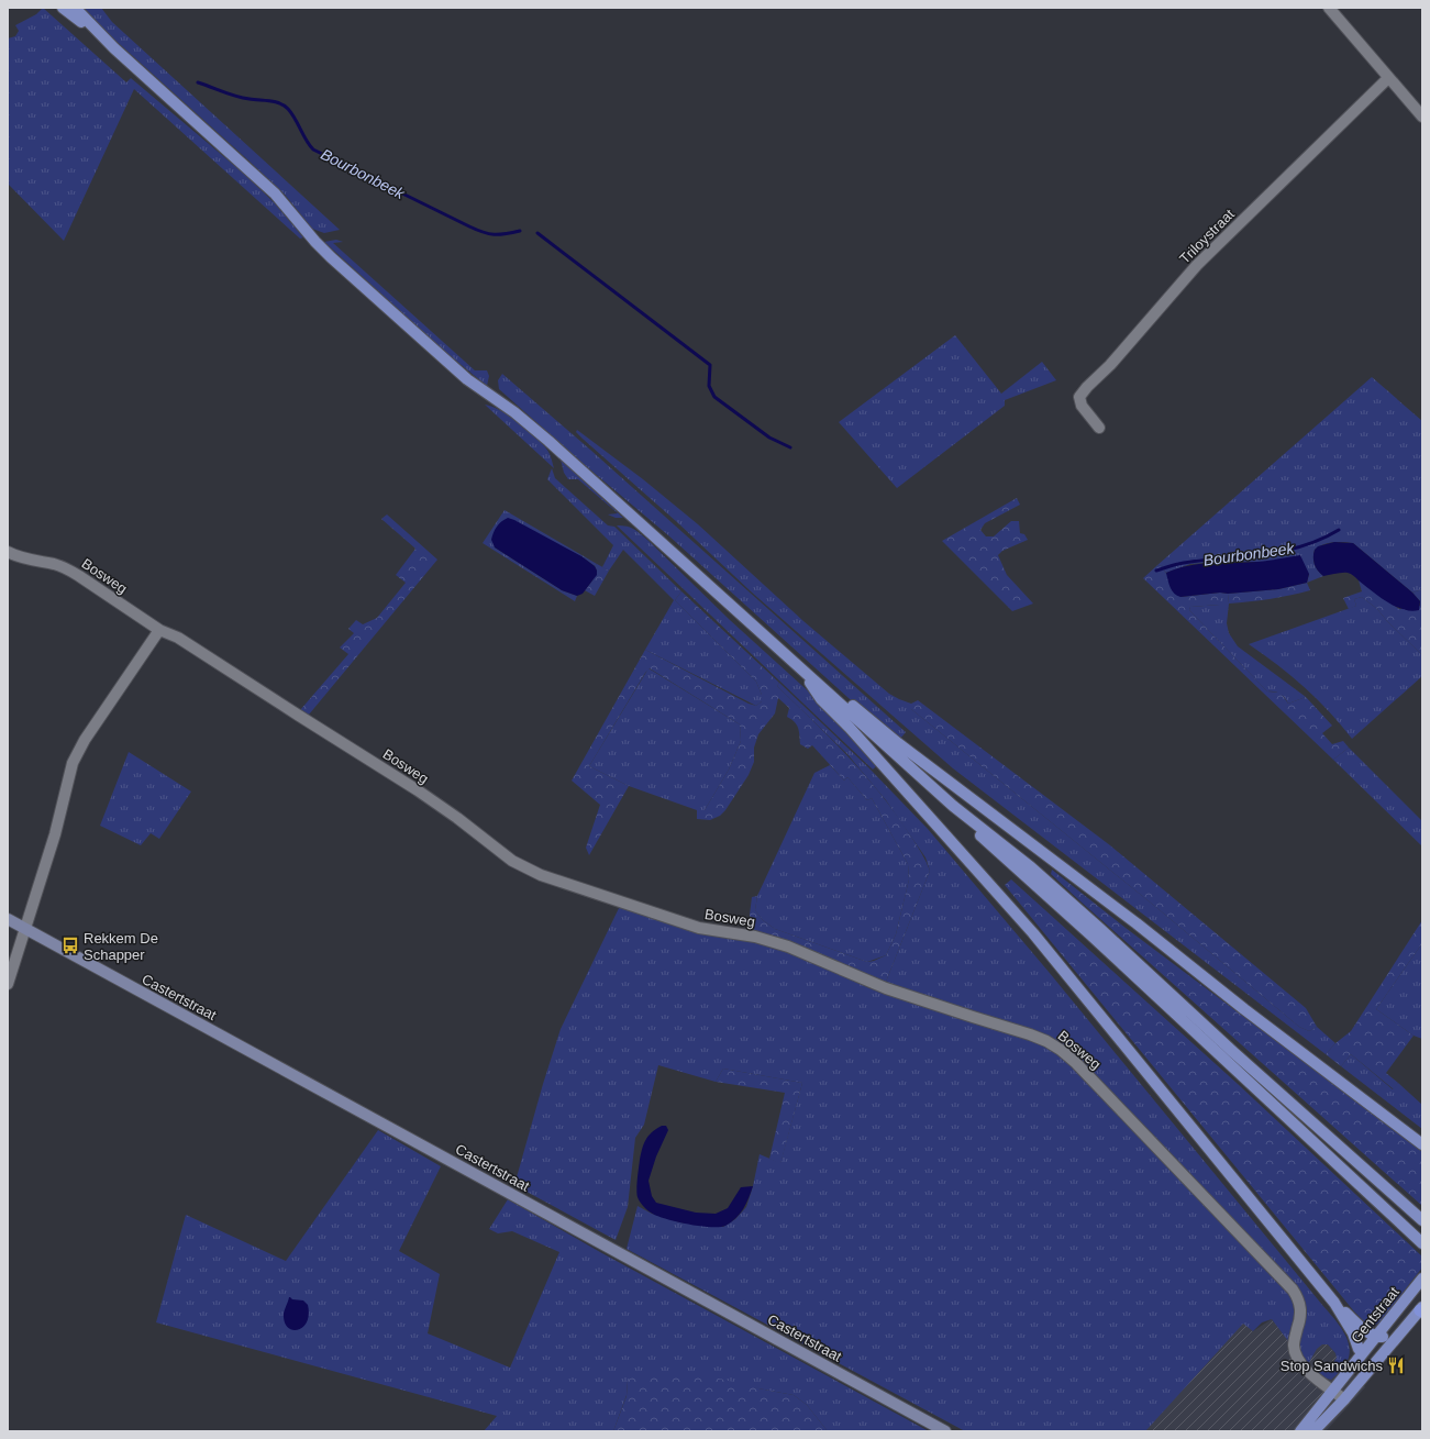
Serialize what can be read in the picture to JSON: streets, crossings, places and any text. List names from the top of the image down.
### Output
{
  "streets": {
    "main road": ["Castertstraat", "Gentstraat"],
    "street": ["Triloystraat", "Bosweg"]
  },
  "crossings": [
    ["Bosweg", "Gentstraat"]
  ],
  "water": ["Bourbonbeek"],
  "places": {
    "bus stop": ["Rekkem De Schapper"],
    "restaurant": ["Stop Sandwichs"]
  }
}
